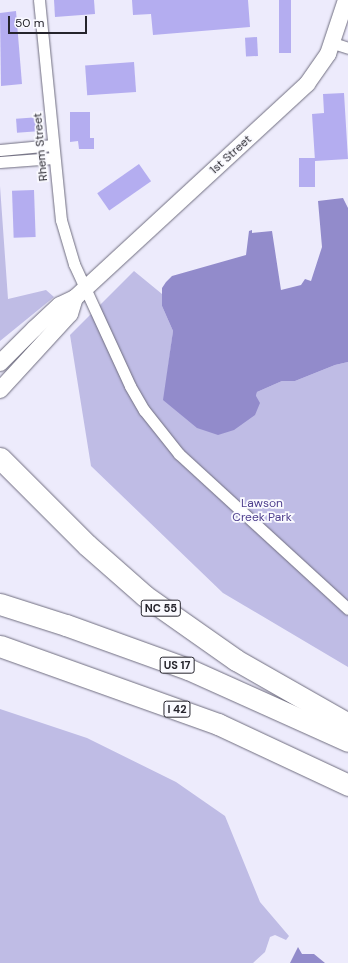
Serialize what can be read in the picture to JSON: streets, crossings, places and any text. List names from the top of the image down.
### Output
{
  "streets": {
    "highway": ["NC 55", "US 17", "I 42"],
    "main road": ["1st Street"],
    "street": ["Rhem Street"]
  },
  "crossings": [
    ["Rhem Street", "1st Street"]
  ],
  "parks": ["Lawson Creek Park"],
  "scale_bar": "50 m"
}
